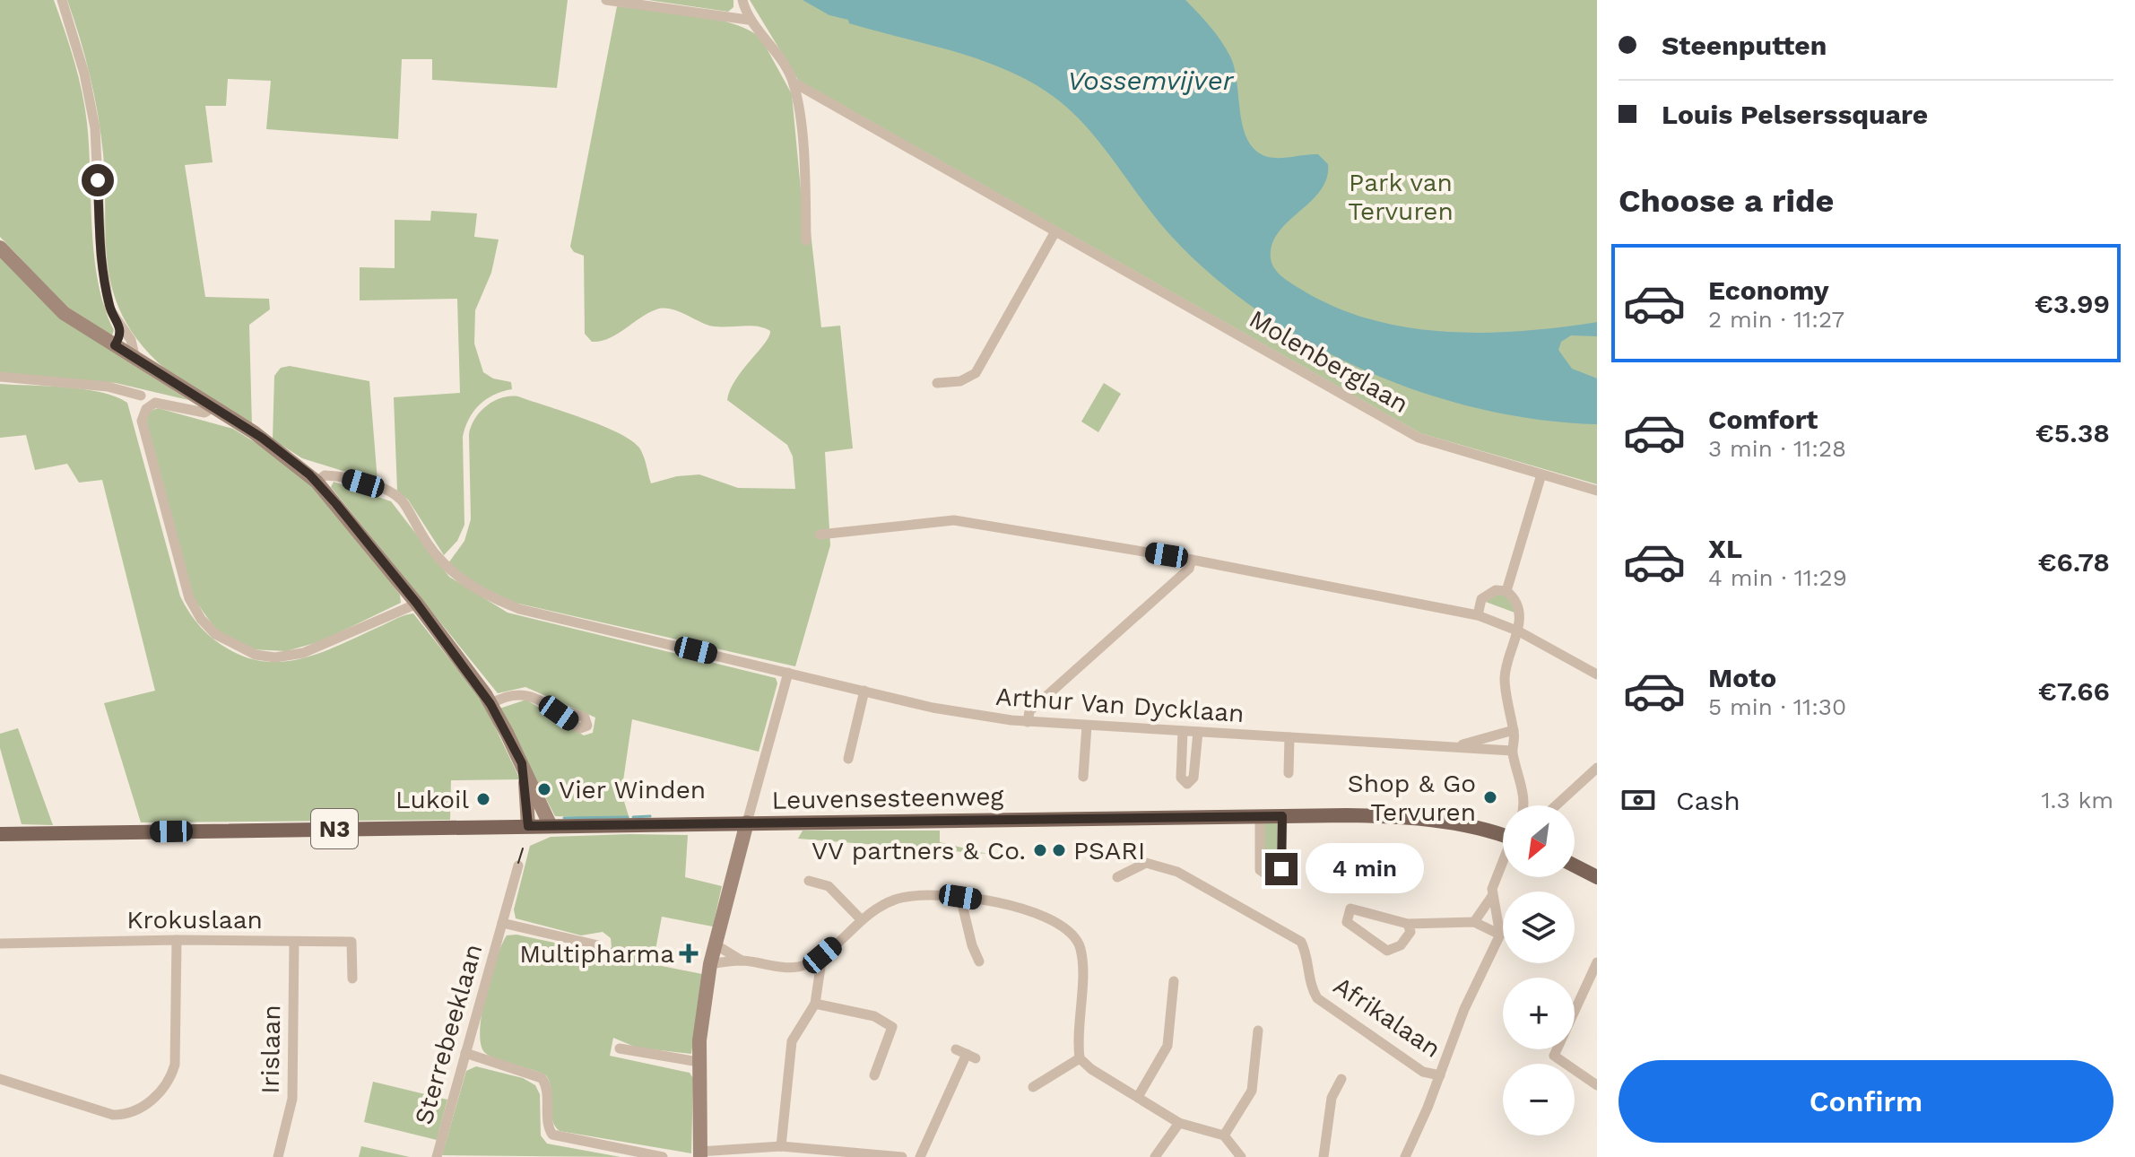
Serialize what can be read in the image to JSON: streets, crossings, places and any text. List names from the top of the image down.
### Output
{
  "streets": {
    "main road": ["Leuvensesteenweg", "N3"],
    "street": [
      "Molenberglaan",
      "Arthur Van Dycklaan",
      "Krokuslaan",
      "Afrikalaan",
      "Sterrebeeklaan",
      "Irislaan"
    ]
  },
  "crossings": [
    ["Krokuslaan", "Irislaan"]
  ],
  "water": ["Vossemvijver"],
  "parks": ["Park van Tervuren"],
  "places": {
    "other": [
      "Vier Winden",
      "Shop & Go Tervuren",
      "Lukoil",
      "VV partners & Co.",
      "PSARI"
    ],
    "health": ["Multipharma"]
  },
  "north": "bottom left",
  "page": {
    "banner": ["Steenputten", "Louis Pelserssquare"],
    "heading": "Choose a ride",
    "list": [
      {
        "name": "Economy",
        "note": "2 min · 11:27",
        "value": "€3.99"
      },
      {
        "name": "Comfort",
        "note": "3 min · 11:28",
        "value": "€5.38"
      },
      {
        "name": "XL",
        "note": "4 min · 11:29",
        "value": "€6.78"
      },
      {
        "name": "Moto",
        "note": "5 min · 11:30",
        "value": "€7.66"
      }
    ],
    "pay": ["Cash", "1.3 km"],
    "map_buttons": ["+", "−"],
    "bubble": "4 min",
    "buttons": "Confirm"
  }
}
